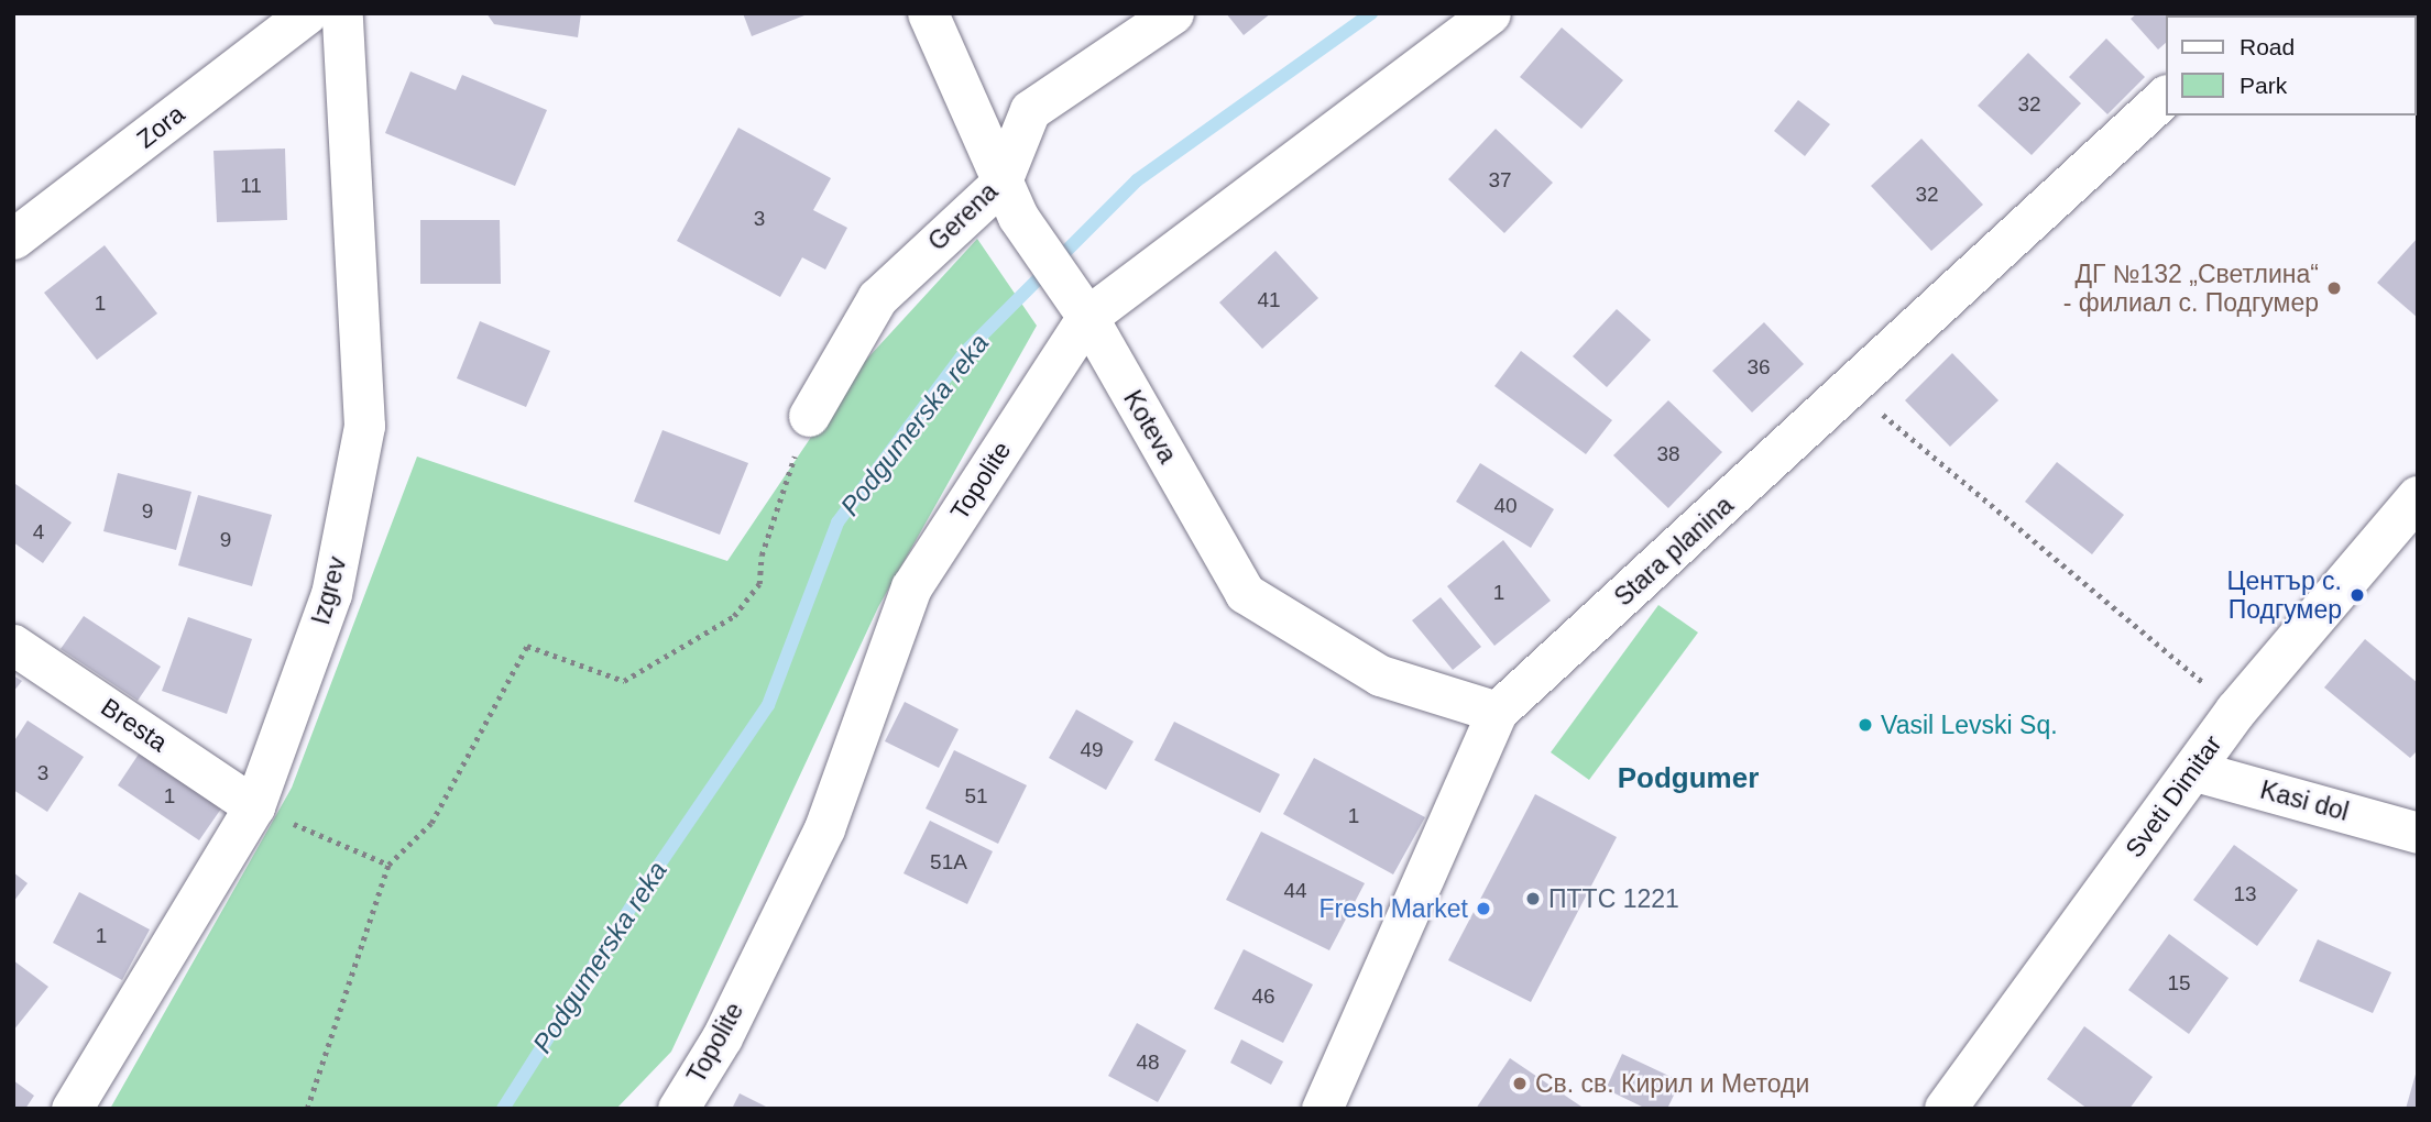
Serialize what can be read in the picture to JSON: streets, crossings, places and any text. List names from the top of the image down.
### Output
{
  "streets": {
    "street": [
      "Zora",
      "Gerena",
      "Koteva",
      "Topolite",
      "Stara planina",
      "Izgrev",
      "Bresta",
      "Sveti Dimitar",
      "Kasi dol"
    ]
  },
  "crossings": [
    ["Gerena", "Koteva"],
    ["Koteva", "Topolite"],
    ["Koteva", "Stara planina"],
    ["Izgrev", "Bresta"],
    ["Sveti Dimitar", "Kasi dol"]
  ],
  "districts": ["Podgumer"],
  "water": ["Podgumerska reka"],
  "places": [
    "ДГ №132 „Светлина“ - филиал с. Подгумер",
    "Център с. Подгумер",
    "Vasil Levski Sq.",
    "ПТТС 1221",
    "Fresh Market",
    "Св. св. Кирил и Методи"
  ],
  "house_numbers": [
    "32",
    "37",
    "11",
    "32",
    "3",
    "41",
    "1",
    "36",
    "38",
    "40",
    "9",
    "4",
    "9",
    "1",
    "49",
    "3",
    "1",
    "51",
    "1",
    "51А",
    "44",
    "13",
    "1",
    "15",
    "46",
    "48"
  ],
  "legend": ["Road", "Park"]
}
